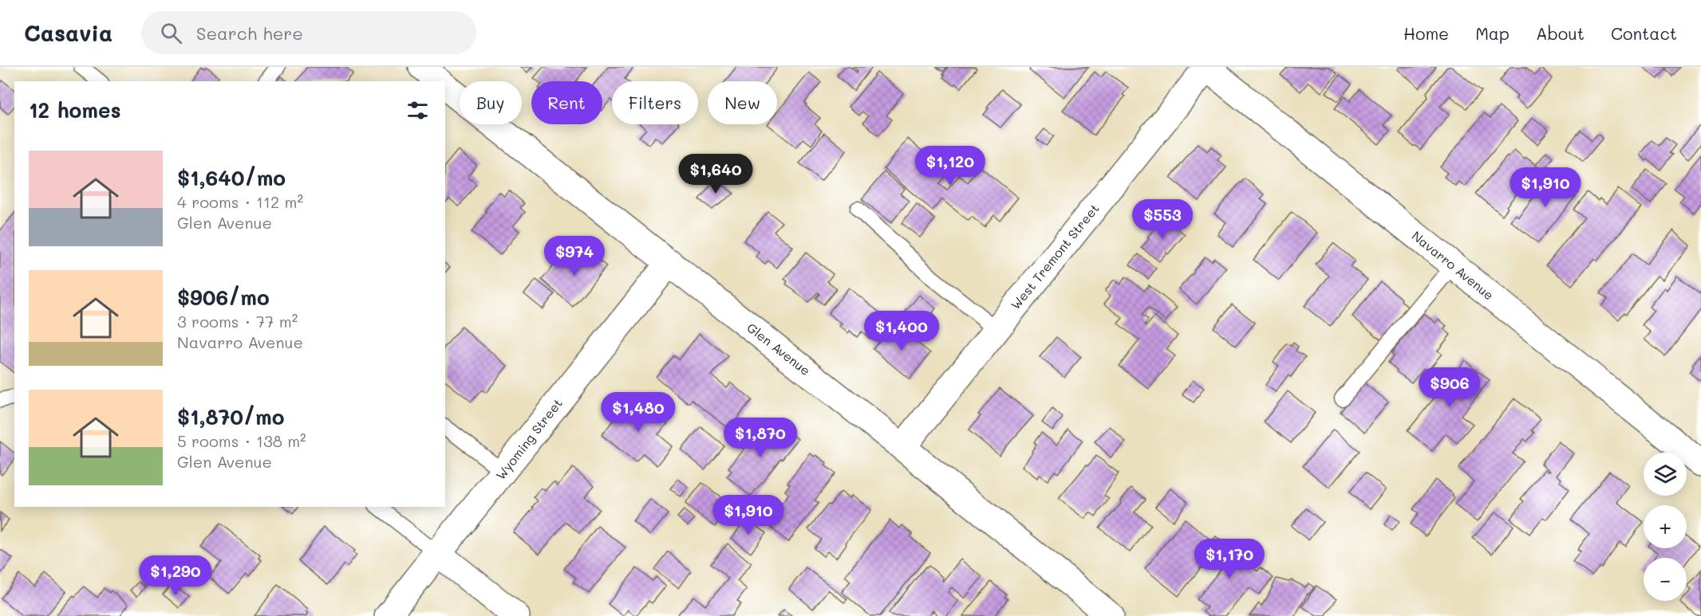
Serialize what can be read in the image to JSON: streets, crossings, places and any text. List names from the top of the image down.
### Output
{
  "streets": {
    "street": [
      "West Tremont Street",
      "Navarro Avenue",
      "Glen Avenue",
      "Wyoming Street"
    ]
  },
  "crossings": [
    ["West Tremont Street", "Navarro Avenue"],
    ["West Tremont Street", "Glen Avenue"],
    ["Glen Avenue", "Wyoming Street"]
  ],
  "page": {
    "header": "Casavia",
    "search": "Search here",
    "nav": [
      "Home",
      "Map",
      "About",
      "Contact"
    ],
    "chip": [
      "Buy",
      "Rent",
      "Filters",
      "New"
    ],
    "heading": "12 homes",
    "list": [
      {
        "name": "$1,640/mo",
        "note": "4 rooms · 112 m² · Glen Avenue"
      },
      {
        "name": "$906/mo",
        "note": "3 rooms · 77 m² · Navarro Avenue"
      },
      {
        "name": "$1,870/mo",
        "note": "5 rooms · 138 m² · Glen Avenue"
      }
    ],
    "price": [
      "$1,120",
      "$1,640",
      "$1,910",
      "$553",
      "$974",
      "$1,400",
      "$906",
      "$1,480",
      "$1,870",
      "$1,910",
      "$1,170",
      "$1,290"
    ],
    "map_buttons": ["+", "−"]
  }
}
